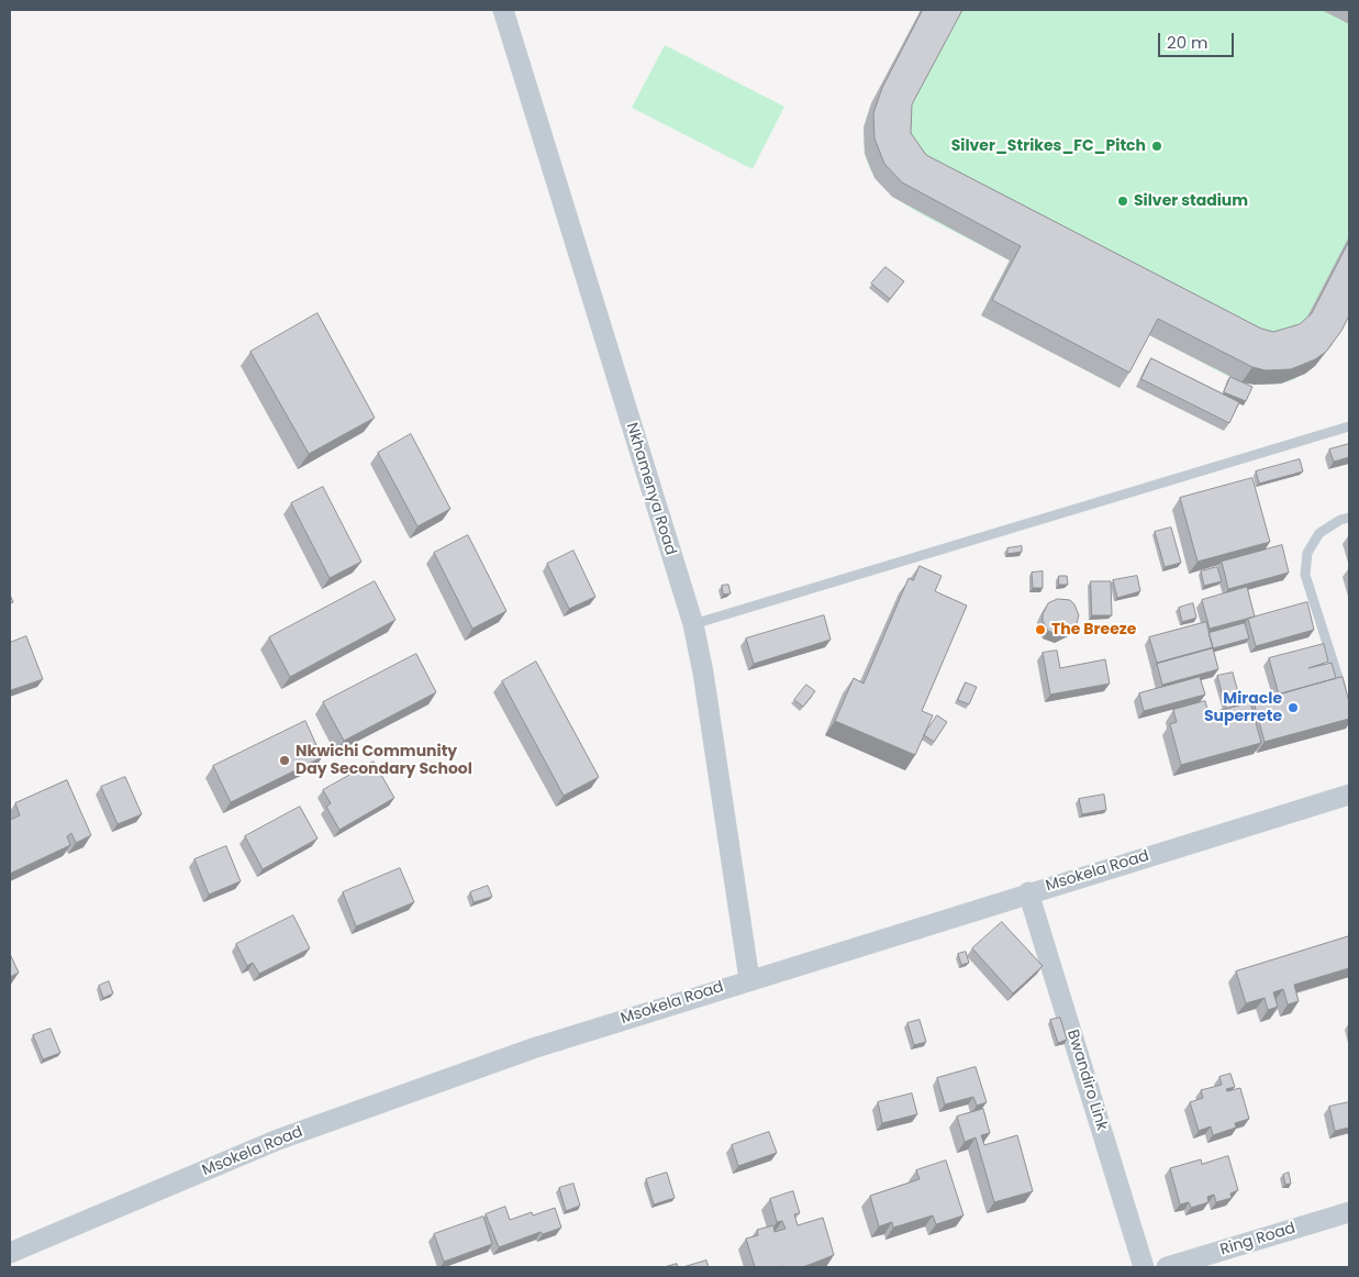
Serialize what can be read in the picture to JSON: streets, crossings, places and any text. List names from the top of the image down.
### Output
{
  "streets": {
    "street": [
      "Nkhamenya Road",
      "Msokela Road",
      "Bwandiro Link",
      "Ring Road"
    ]
  },
  "crossings": [
    ["Nkhamenya Road", "Msokela Road"],
    ["Msokela Road", "Bwandiro Link"]
  ],
  "places": [
    "Silver_Strikes_FC_Pitch",
    "Silver stadium",
    "The Breeze",
    "Miracle Superrete",
    "Nkwichi Community Day Secondary School"
  ],
  "scale_bar": "20 m"
}
